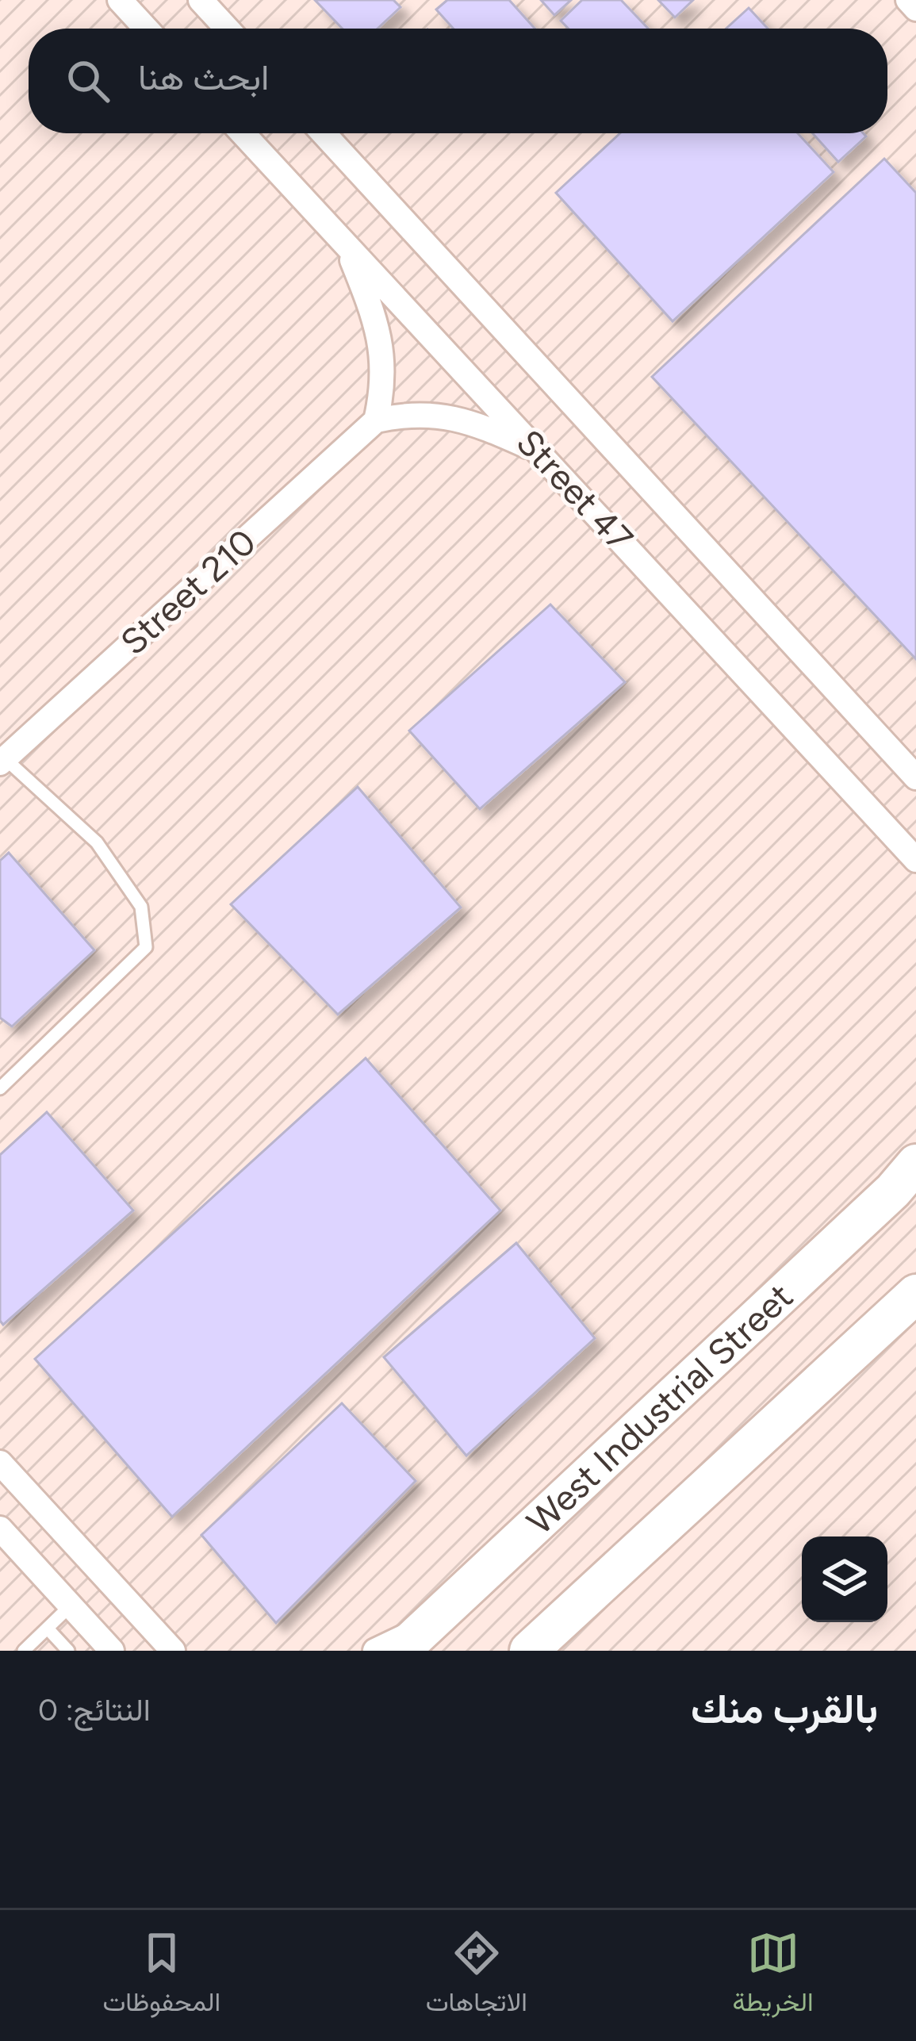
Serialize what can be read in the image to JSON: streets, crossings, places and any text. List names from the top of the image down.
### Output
{
  "streets": {
    "main road": ["West Industrial Street"],
    "street": ["Street 47", "Street 210"]
  },
  "page": {
    "search": "ابحث هنا",
    "heading": ["بالقرب منك", "النتائج: 0"],
    "nav": ["الخريطة", "الاتجاهات", "المحفوظات"]
  }
}
